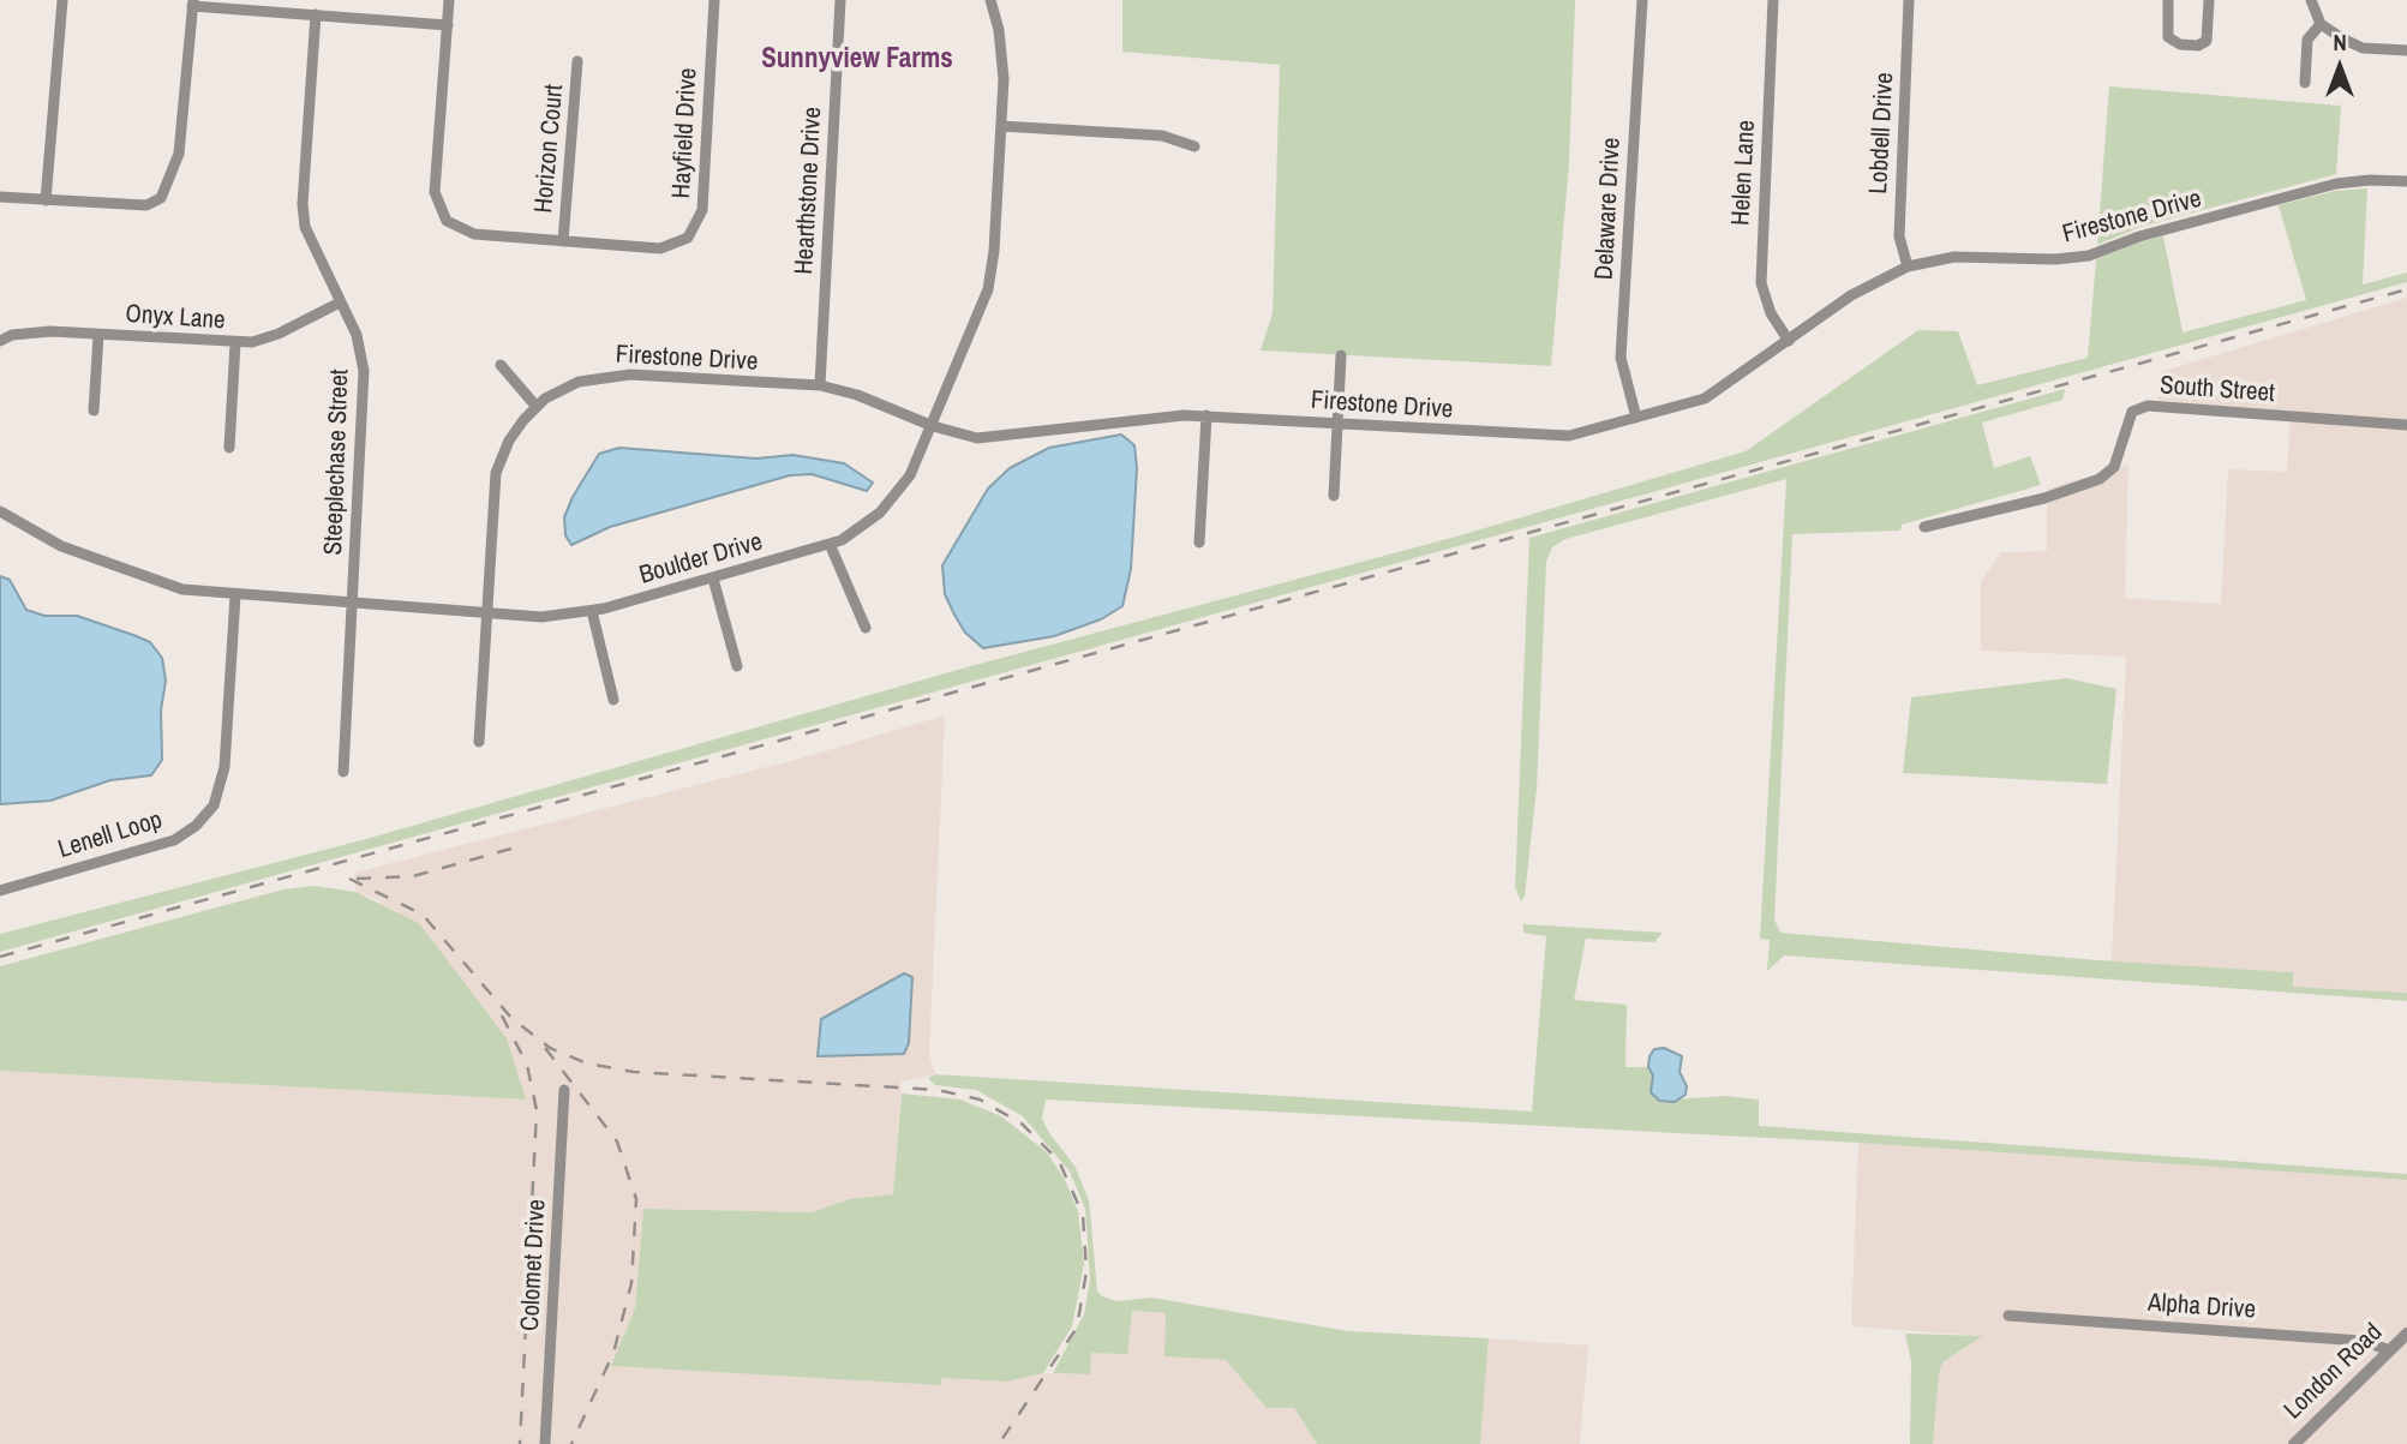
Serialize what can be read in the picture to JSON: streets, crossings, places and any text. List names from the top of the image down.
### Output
{
  "streets": {
    "street": [
      "Hayfield Drive",
      "Lobdell Drive",
      "Horizon Court",
      "Helen Lane",
      "Hearthstone Drive",
      "Delaware Drive",
      "Firestone Drive",
      "Onyx Lane",
      "South Street",
      "Steeplechase Street",
      "Boulder Drive",
      "Lenell Loop",
      "Colomet Drive",
      "Alpha Drive",
      "London Road"
    ]
  },
  "crossings": [
    ["Hayfield Drive", "Horizon Court"],
    ["Lobdell Drive", "Firestone Drive"],
    ["Helen Lane", "Firestone Drive"],
    ["Hearthstone Drive", "Firestone Drive"],
    ["Delaware Drive", "Firestone Drive"],
    ["Firestone Drive", "Boulder Drive"],
    ["Onyx Lane", "Steeplechase Street"],
    ["Steeplechase Street", "Boulder Drive"],
    ["Boulder Drive", "Lenell Loop"],
    ["Alpha Drive", "London Road"]
  ],
  "districts": ["Sunnyview Farms"],
  "north": "top"
}
